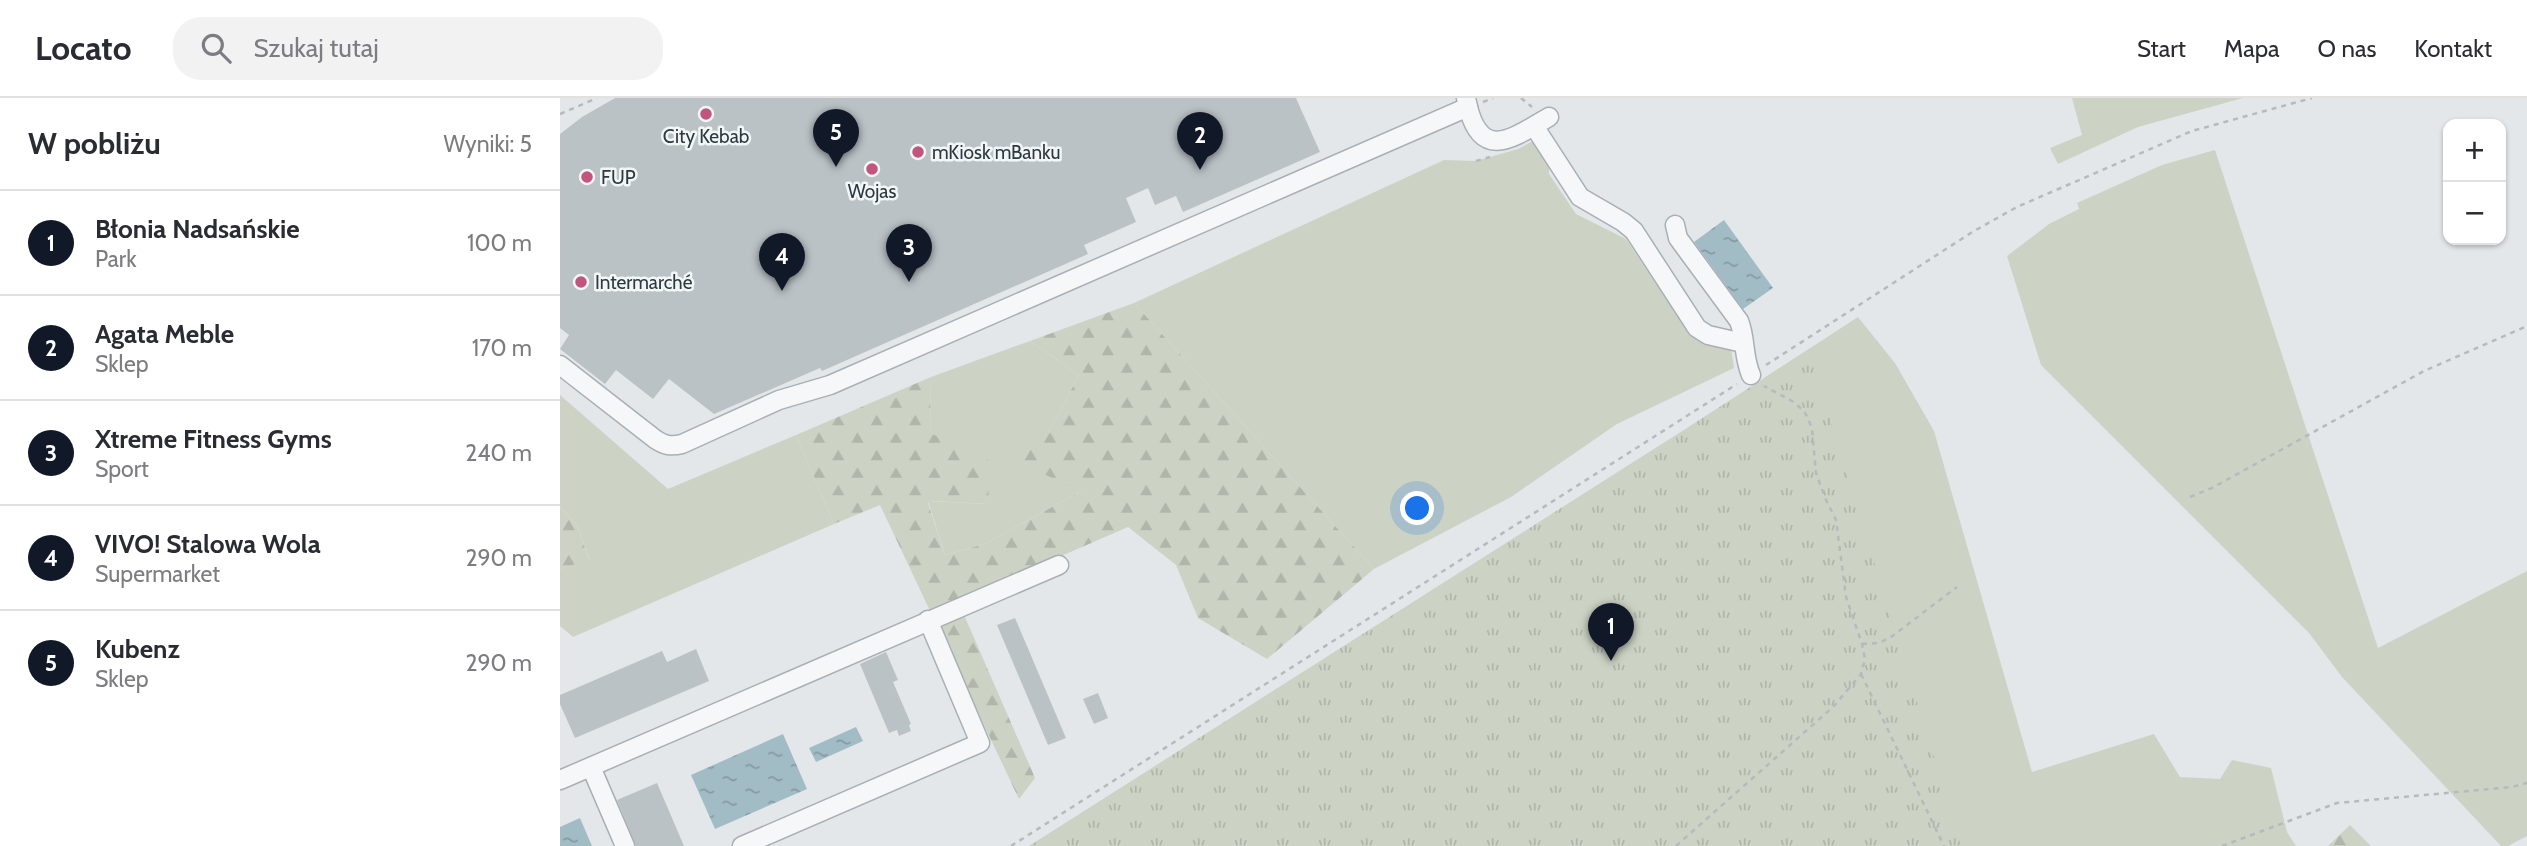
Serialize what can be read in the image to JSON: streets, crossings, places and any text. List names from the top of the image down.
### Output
{
  "places": [
    "City Kebab",
    "mKiosk mBanku",
    "Wojas",
    "FUP",
    "Intermarché"
  ],
  "page": {
    "header": "Locato",
    "search": "Szukaj tutaj",
    "nav": [
      "Start",
      "Mapa",
      "O nas",
      "Kontakt"
    ],
    "heading": ["W pobliżu", "Wyniki: 5"],
    "pins": [
      "5",
      "2",
      "3",
      "4",
      "1"
    ],
    "map_buttons": ["+", "−"],
    "list": [
      {
        "mark": "1",
        "name": "Błonia Nadsańskie",
        "note": "Park",
        "value": "100 m"
      },
      {
        "mark": "2",
        "name": "Agata Meble",
        "note": "Sklep",
        "value": "170 m"
      },
      {
        "mark": "3",
        "name": "Xtreme Fitness Gyms",
        "note": "Sport",
        "value": "240 m"
      },
      {
        "mark": "4",
        "name": "VIVO! Stalowa Wola",
        "note": "Supermarket",
        "value": "290 m"
      },
      {
        "mark": "5",
        "name": "Kubenz",
        "note": "Sklep",
        "value": "290 m"
      }
    ]
  }
}
